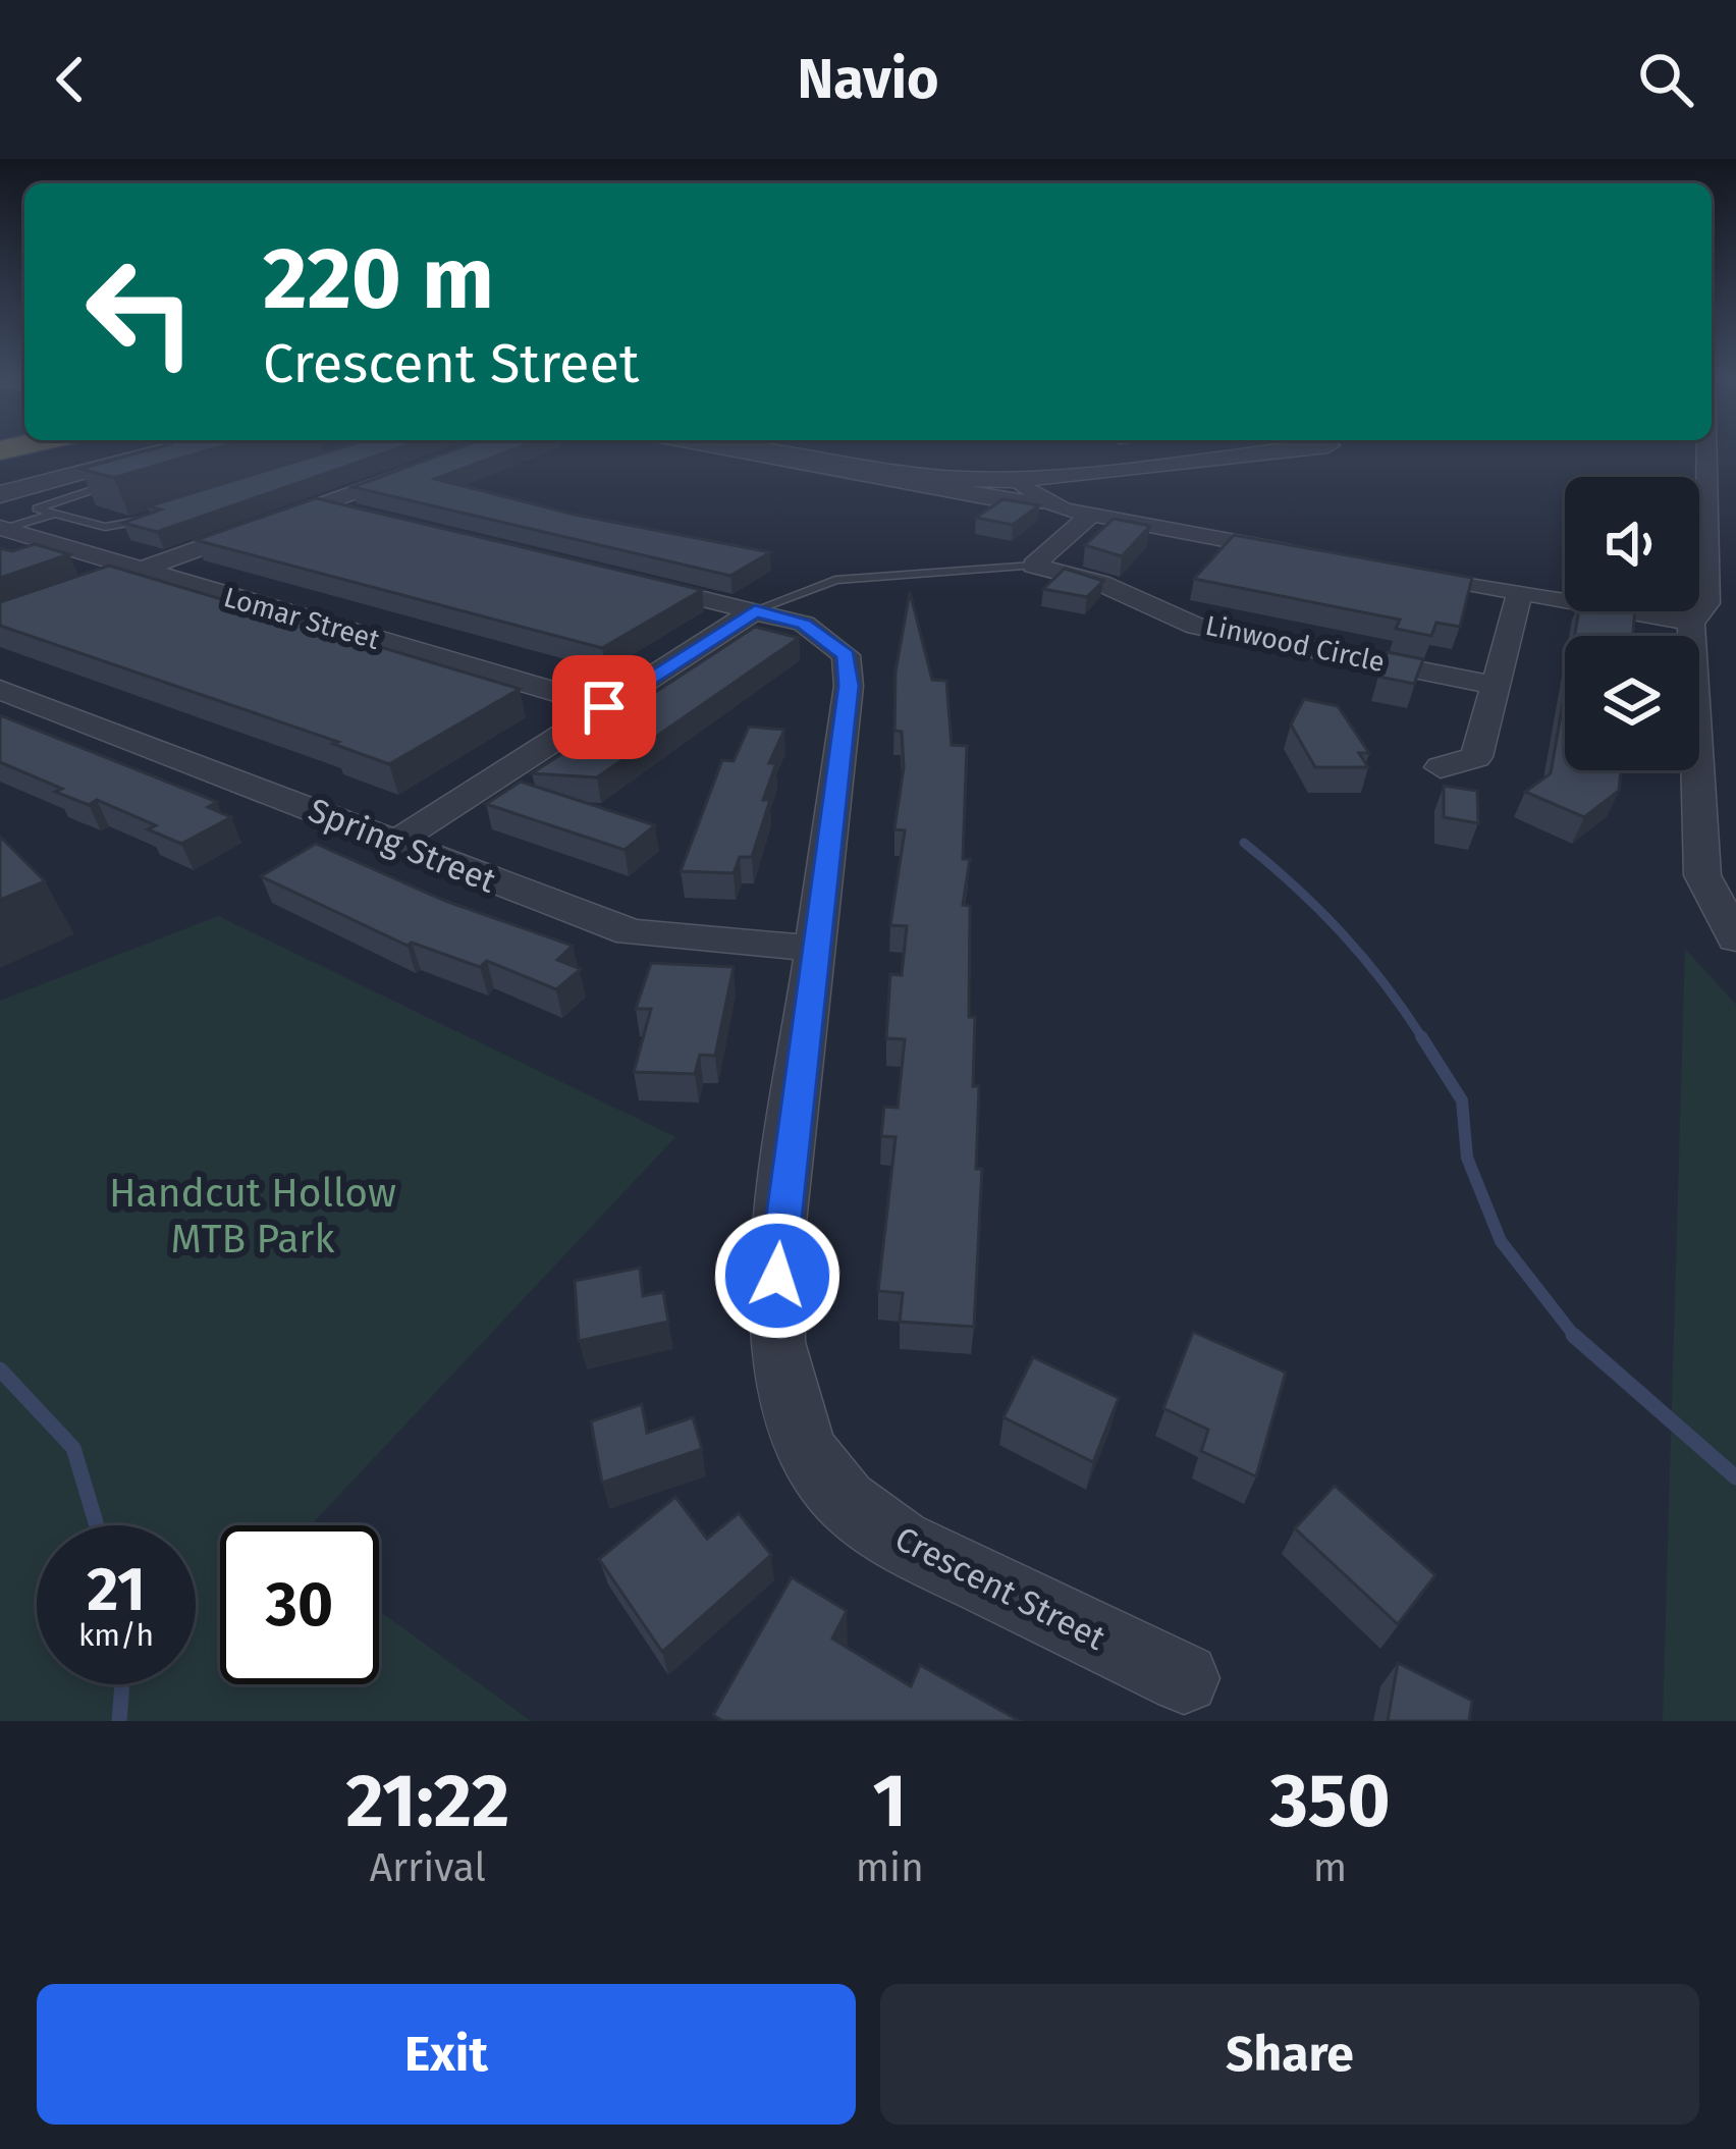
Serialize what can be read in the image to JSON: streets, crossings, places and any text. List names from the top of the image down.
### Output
{
  "streets": {
    "street": [
      "Lomar Street",
      "Linwood Circle",
      "Spring Street",
      "Crescent Street"
    ]
  },
  "crossings": [
    ["Spring Street", "Crescent Street"]
  ],
  "parks": ["Handcut Hollow MTB Park"],
  "page": {
    "header": "Navio",
    "turn": ["220 m", "Crescent Street"],
    "speed": "21 km/h",
    "limit": "30",
    "eta": [
      "21:22",
      "Arrival",
      "1",
      "min",
      "350",
      "m"
    ],
    "buttons": ["Exit", "Share"]
  }
}
